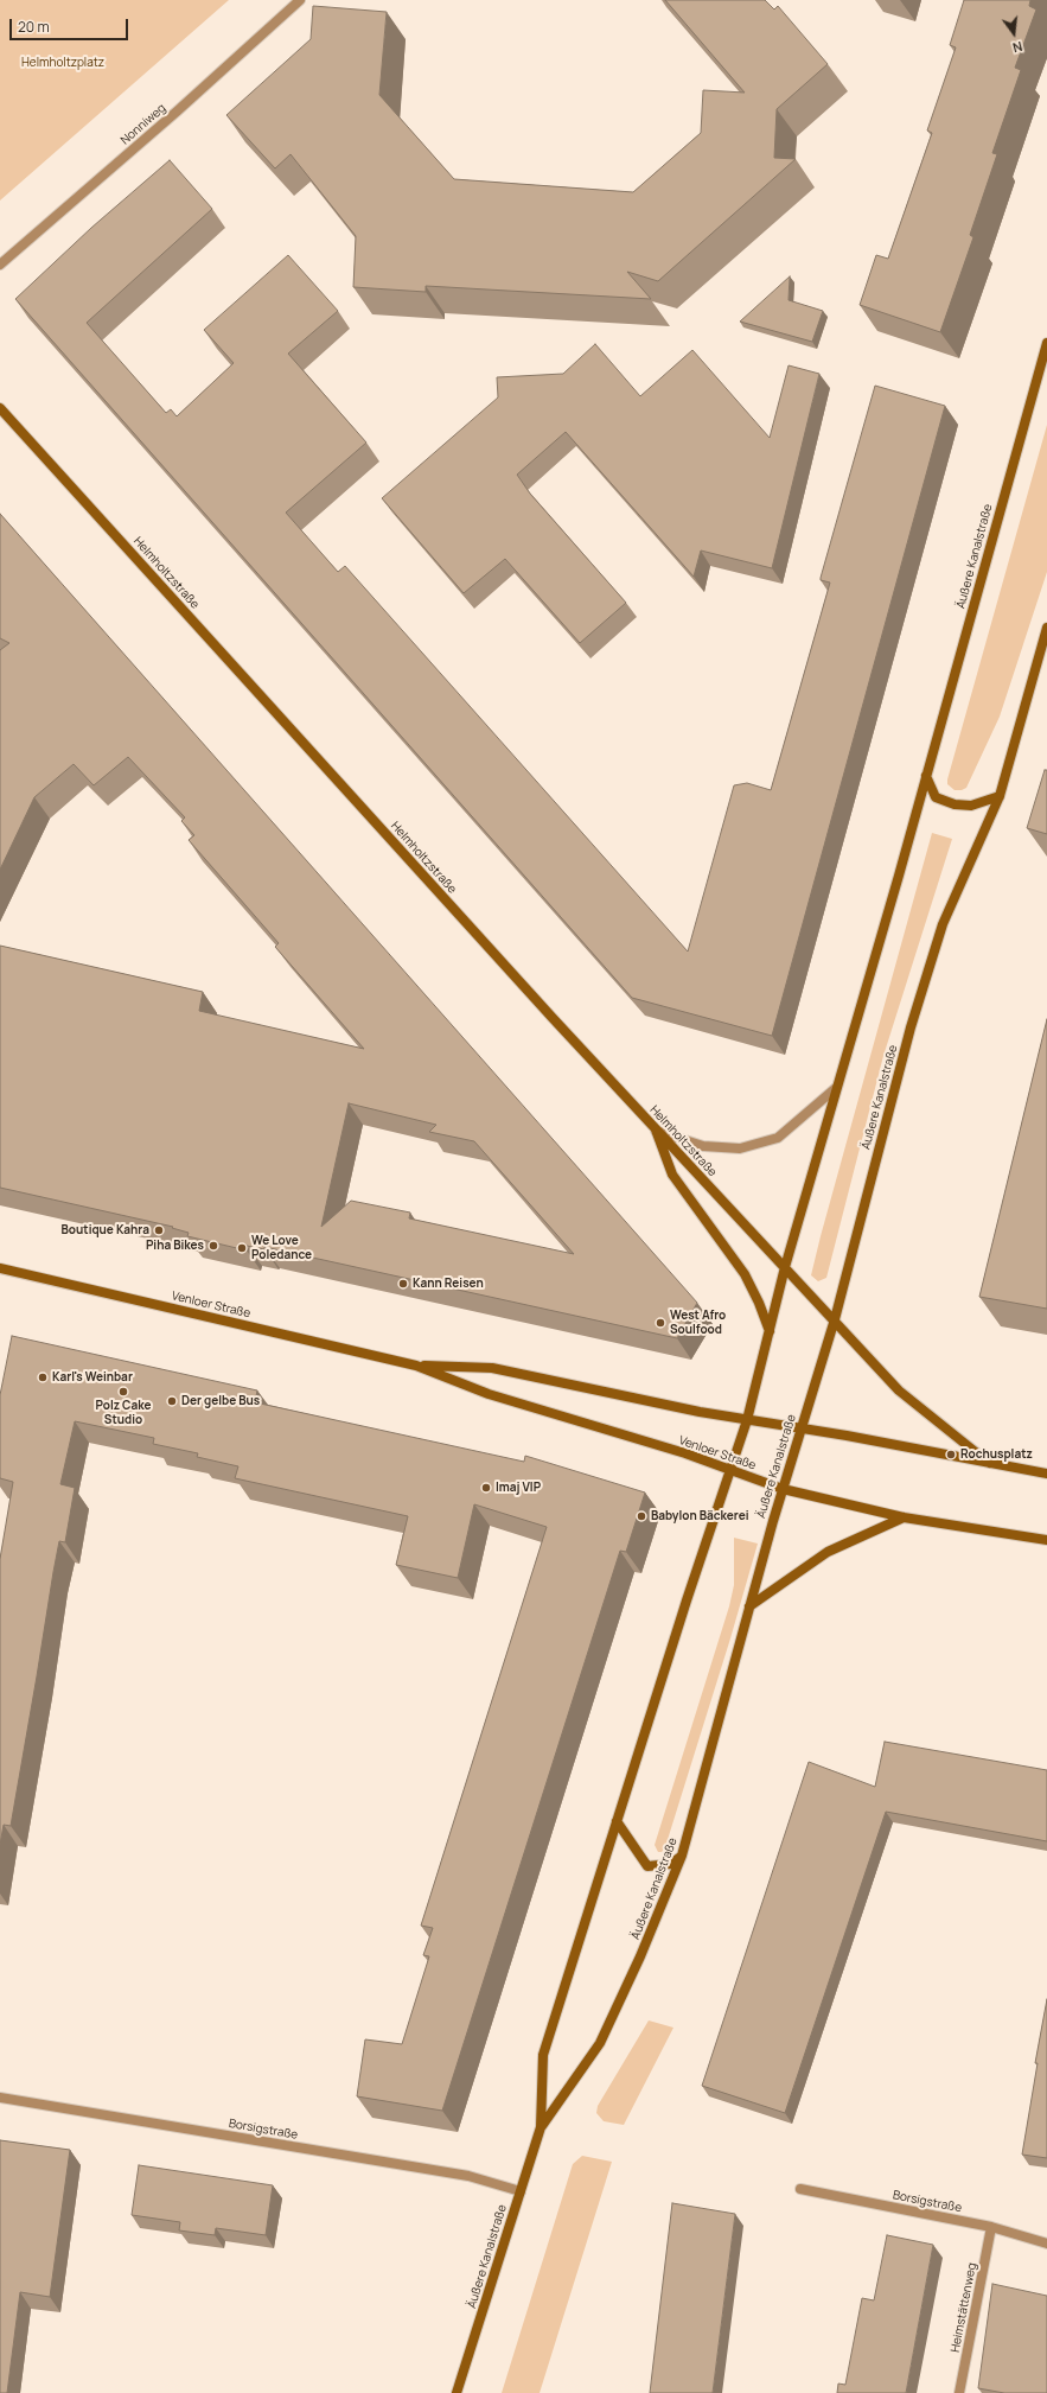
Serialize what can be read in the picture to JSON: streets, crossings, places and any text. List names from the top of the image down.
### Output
{
  "streets": {
    "main road": ["Äußere Kanalstraße", "Helmholtzstraße", "Venloer Straße"],
    "street": ["Nonniweg", "Borsigstraße", "Heimstättenweg"]
  },
  "crossings": [
    ["Äußere Kanalstraße", "Helmholtzstraße"],
    ["Äußere Kanalstraße", "Venloer Straße"],
    ["Äußere Kanalstraße", "Borsigstraße"],
    ["Helmholtzstraße", "Venloer Straße"],
    ["Borsigstraße", "Heimstättenweg"]
  ],
  "parks": ["Helmholtzplatz"],
  "places": [
    "Boutique Kahra",
    "Piha Bikes",
    "We Love Poledance",
    "Kann Reisen",
    "West Afro Soulfood",
    "Karl's Weinbar",
    "Polz Cake Studio",
    "Der gelbe Bus",
    "Rochusplatz",
    "Imaj VIP",
    "Babylon Bäckerei"
  ],
  "scale_bar": "20 m",
  "north": "bottom"
}
